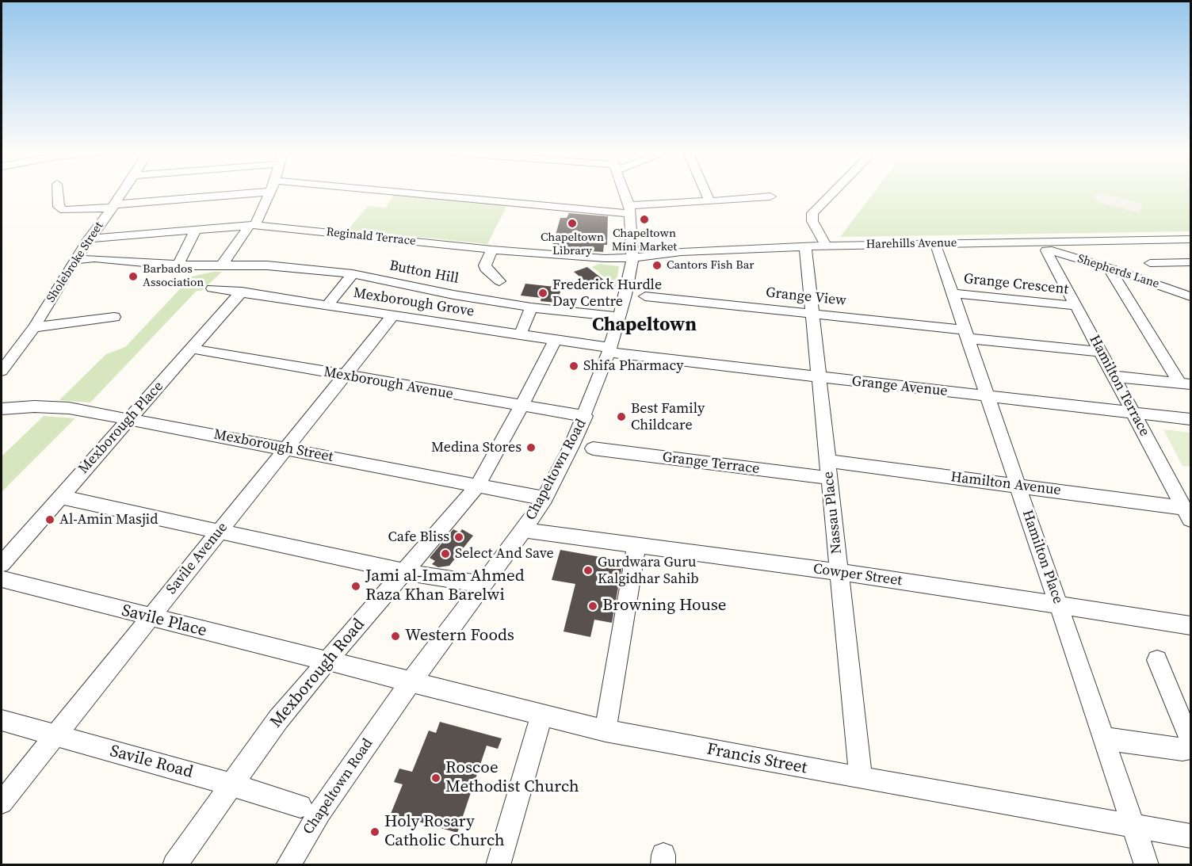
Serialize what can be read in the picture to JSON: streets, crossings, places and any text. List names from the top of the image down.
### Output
{
  "streets": {
    "street": [
      "Reginald Terrace",
      "Harehills Avenue",
      "Sholebroke Street",
      "Shepherds Lane",
      "Button Hill",
      "Grange Crescent",
      "Grange View",
      "Mexborough Grove",
      "Mexborough Avenue",
      "Hamilton Terrace",
      "Grange Avenue",
      "Mexborough Place",
      "Mexborough Street",
      "Grange Terrace",
      "Chapeltown Road",
      "Hamilton Avenue",
      "Nassau Place",
      "Hamilton Place",
      "Savile Avenue",
      "Cowper Street",
      "Savile Place",
      "Mexborough Road",
      "Francis Street",
      "Savile Road"
    ]
  },
  "crossings": [
    ["Reginald Terrace", "Harehills Avenue"],
    ["Reginald Terrace", "Sholebroke Street"],
    ["Reginald Terrace", "Chapeltown Road"],
    ["Harehills Avenue", "Chapeltown Road"],
    ["Harehills Avenue", "Nassau Place"],
    ["Sholebroke Street", "Button Hill"],
    ["Shepherds Lane", "Hamilton Terrace"],
    ["Button Hill", "Chapeltown Road"],
    ["Grange Crescent", "Hamilton Terrace"],
    ["Grange Crescent", "Hamilton Place"],
    ["Grange View", "Hamilton Terrace"],
    ["Grange View", "Nassau Place"],
    ["Grange View", "Hamilton Place"],
    ["Mexborough Grove", "Grange Avenue"],
    ["Mexborough Grove", "Mexborough Place"],
    ["Mexborough Grove", "Chapeltown Road"],
    ["Mexborough Grove", "Savile Avenue"],
    ["Mexborough Grove", "Mexborough Road"],
    ["Mexborough Avenue", "Mexborough Place"],
    ["Mexborough Avenue", "Chapeltown Road"],
    ["Mexborough Avenue", "Savile Avenue"],
    ["Mexborough Avenue", "Mexborough Road"],
    ["Hamilton Terrace", "Grange Avenue"],
    ["Hamilton Terrace", "Hamilton Avenue"],
    ["Grange Avenue", "Chapeltown Road"],
    ["Grange Avenue", "Nassau Place"],
    ["Grange Avenue", "Hamilton Place"],
    ["Mexborough Place", "Mexborough Street"],
    ["Mexborough Street", "Chapeltown Road"],
    ["Mexborough Street", "Savile Avenue"],
    ["Mexborough Street", "Mexborough Road"],
    ["Grange Terrace", "Hamilton Avenue"],
    ["Grange Terrace", "Nassau Place"],
    ["Chapeltown Road", "Cowper Street"],
    ["Chapeltown Road", "Francis Street"],
    ["Chapeltown Road", "Savile Road"],
    ["Hamilton Avenue", "Nassau Place"],
    ["Hamilton Avenue", "Hamilton Place"],
    ["Nassau Place", "Cowper Street"],
    ["Nassau Place", "Francis Street"],
    ["Hamilton Place", "Cowper Street"],
    ["Hamilton Place", "Francis Street"],
    ["Savile Avenue", "Savile Place"],
    ["Savile Avenue", "Savile Road"],
    ["Savile Place", "Mexborough Road"],
    ["Savile Place", "Francis Street"],
    ["Mexborough Road", "Francis Street"],
    ["Mexborough Road", "Savile Road"]
  ],
  "districts": ["Chapeltown"],
  "places": [
    "Chapeltown Mini Market",
    "Chapeltown Library",
    "Cantors Fish Bar",
    "Barbados Association",
    "Frederick Hurdle Day Centre",
    "Shifa Pharmacy",
    "Best Family Childcare",
    "Medina Stores",
    "Al-Amin Masjid",
    "Cafe Bliss",
    "Select And Save",
    "Gurdwara Guru Kalgidhar Sahib",
    "Jami al-Imam Ahmed Raza Khan Barelwi",
    "Browning House",
    "Western Foods",
    "Roscoe Methodist Church",
    "Holy Rosary Catholic Church"
  ]
}
